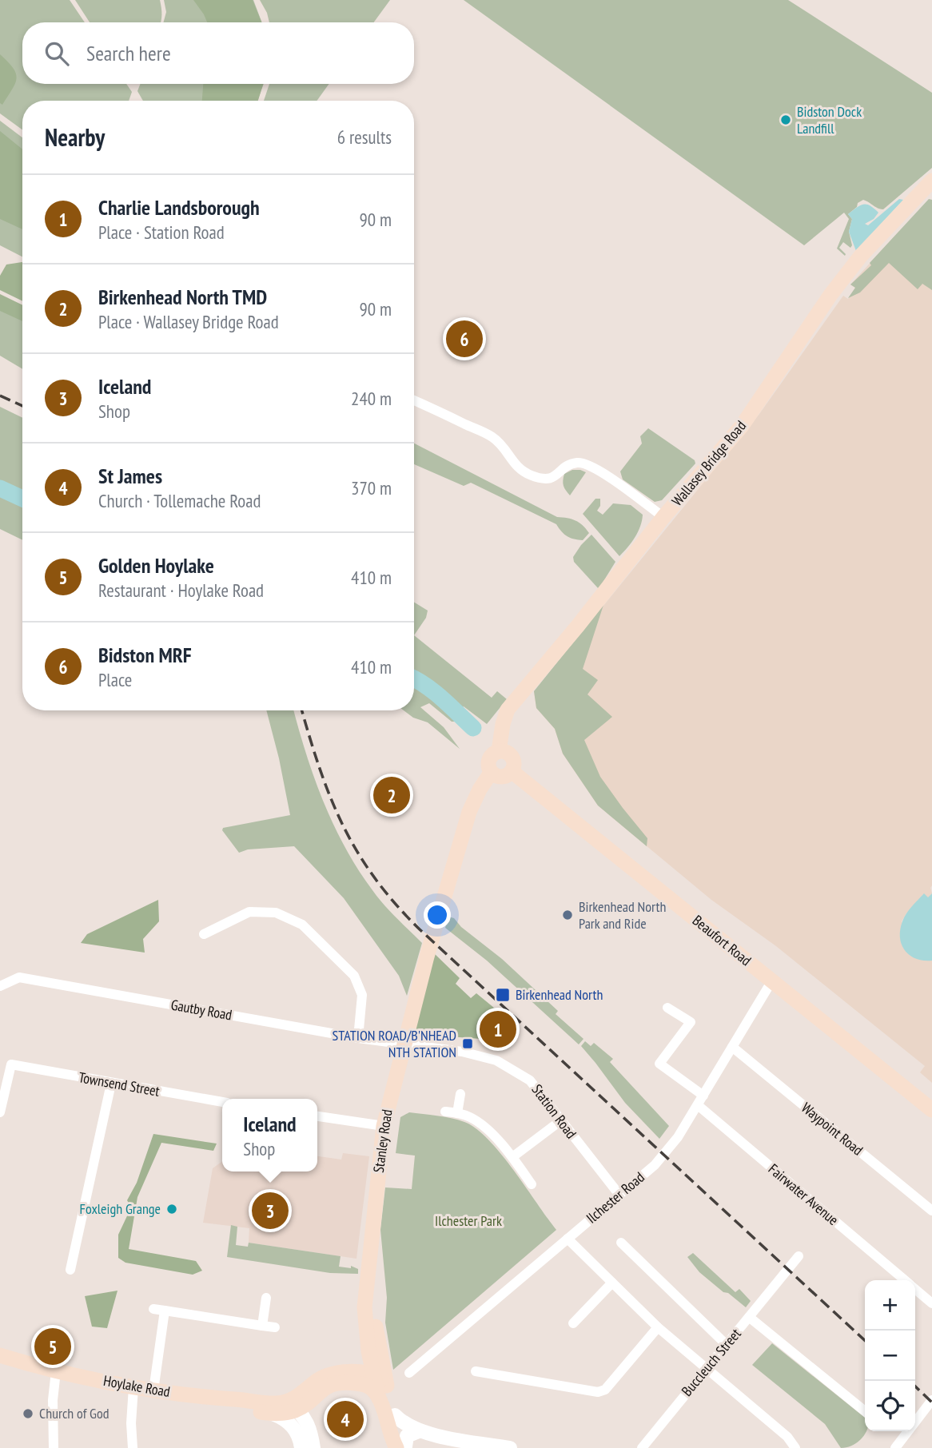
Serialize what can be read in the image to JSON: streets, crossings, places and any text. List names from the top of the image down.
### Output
{
  "streets": {
    "main road": [
      "Wallasey Bridge Road",
      "Beaufort Road",
      "Stanley Road",
      "Hoylake Road"
    ],
    "street": [
      "Gautby Road",
      "Townsend Street",
      "Station Road",
      "Waypoint Road",
      "Fairwater Avenue",
      "Ilchester Road",
      "Buccleuch Street"
    ]
  },
  "crossings": [
    ["Wallasey Bridge Road", "Beaufort Road"],
    ["Beaufort Road", "Ilchester Road"],
    ["Gautby Road", "Station Road"],
    ["Gautby Road", "Stanley Road"],
    ["Station Road", "Stanley Road"],
    ["Station Road", "Ilchester Road"],
    ["Waypoint Road", "Ilchester Road"],
    ["Fairwater Avenue", "Ilchester Road"]
  ],
  "parks": ["Ilchester Park"],
  "places": {
    "other": [
      "Bidston Dock Landfill",
      "Birkenhead North Park and Ride",
      "Foxleigh Grange",
      "Church of God"
    ],
    "transit": ["Birkenhead North", "STATION ROAD/B'NHEAD NTH STATION"]
  },
  "page": {
    "search": "Search here",
    "heading": ["Nearby", "6 results"],
    "list": [
      {
        "mark": "1",
        "name": "Charlie Landsborough",
        "note": "Place · Station Road",
        "value": "90 m"
      },
      {
        "mark": "2",
        "name": "Birkenhead North TMD",
        "note": "Place · Wallasey Bridge Road",
        "value": "90 m"
      },
      {
        "mark": "3",
        "name": "Iceland",
        "note": "Shop",
        "value": "240 m"
      },
      {
        "mark": "4",
        "name": "St James",
        "note": "Church · Tollemache Road",
        "value": "370 m"
      },
      {
        "mark": "5",
        "name": "Golden Hoylake",
        "note": "Restaurant · Hoylake Road",
        "value": "410 m"
      },
      {
        "mark": "6",
        "name": "Bidston MRF",
        "note": "Place",
        "value": "410 m"
      }
    ],
    "pins": [
      "6",
      "2",
      "1",
      "3",
      "5",
      "4"
    ],
    "popup": ["Iceland", "Shop"],
    "map_buttons": ["+", "−"]
  }
}
